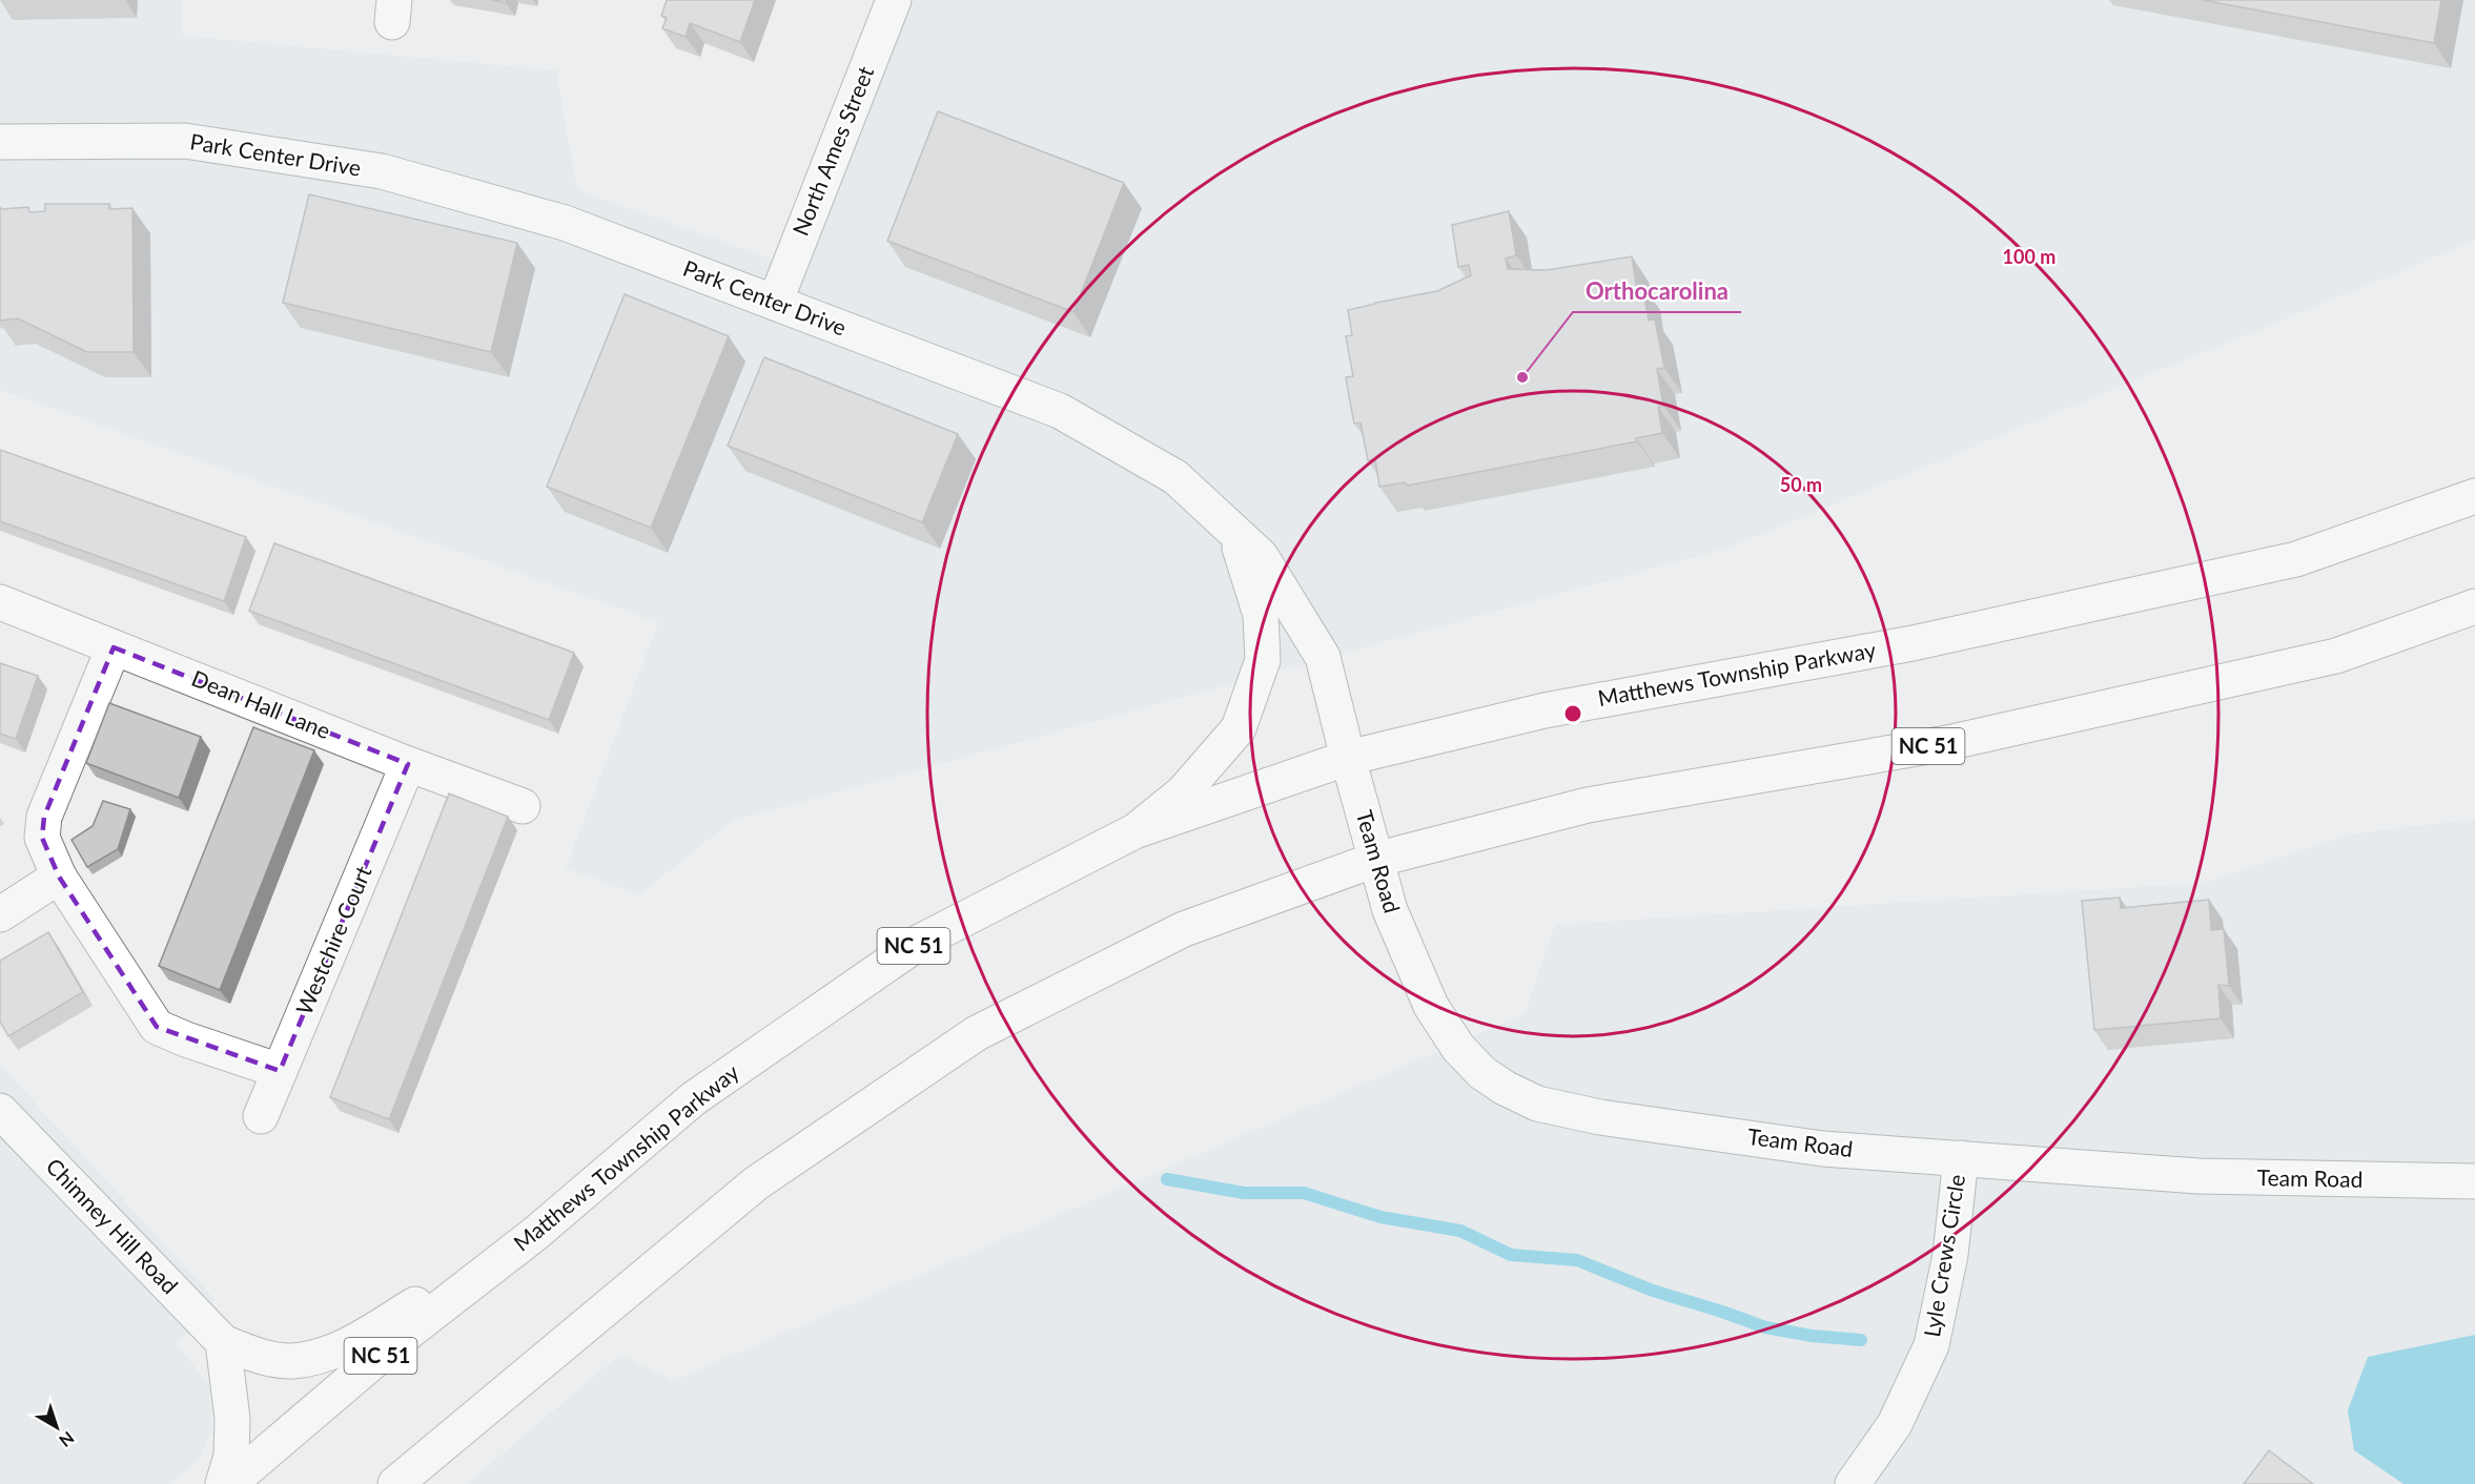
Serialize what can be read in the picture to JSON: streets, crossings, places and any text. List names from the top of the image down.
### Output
{
  "streets": {
    "street": [
      "North Ames Street",
      "Park Center Drive",
      "Matthews Township Parkway",
      "Dean Hall Lane",
      "NC 51",
      "Team Road",
      "Westchire Court",
      "Chimney Hill Road",
      "Lyle Crews Circle"
    ]
  },
  "crossings": [
    ["North Ames Street", "Park Center Drive"],
    ["Park Center Drive", "Matthews Township Parkway"],
    ["Park Center Drive", "Team Road"],
    ["Matthews Township Parkway", "Team Road"],
    ["Dean Hall Lane", "Westchire Court"],
    ["NC 51", "Team Road"],
    ["Team Road", "Lyle Crews Circle"]
  ],
  "places": ["Orthocarolina"],
  "north": "bottom right",
  "rings": ["100 m", "50 m"]
}
